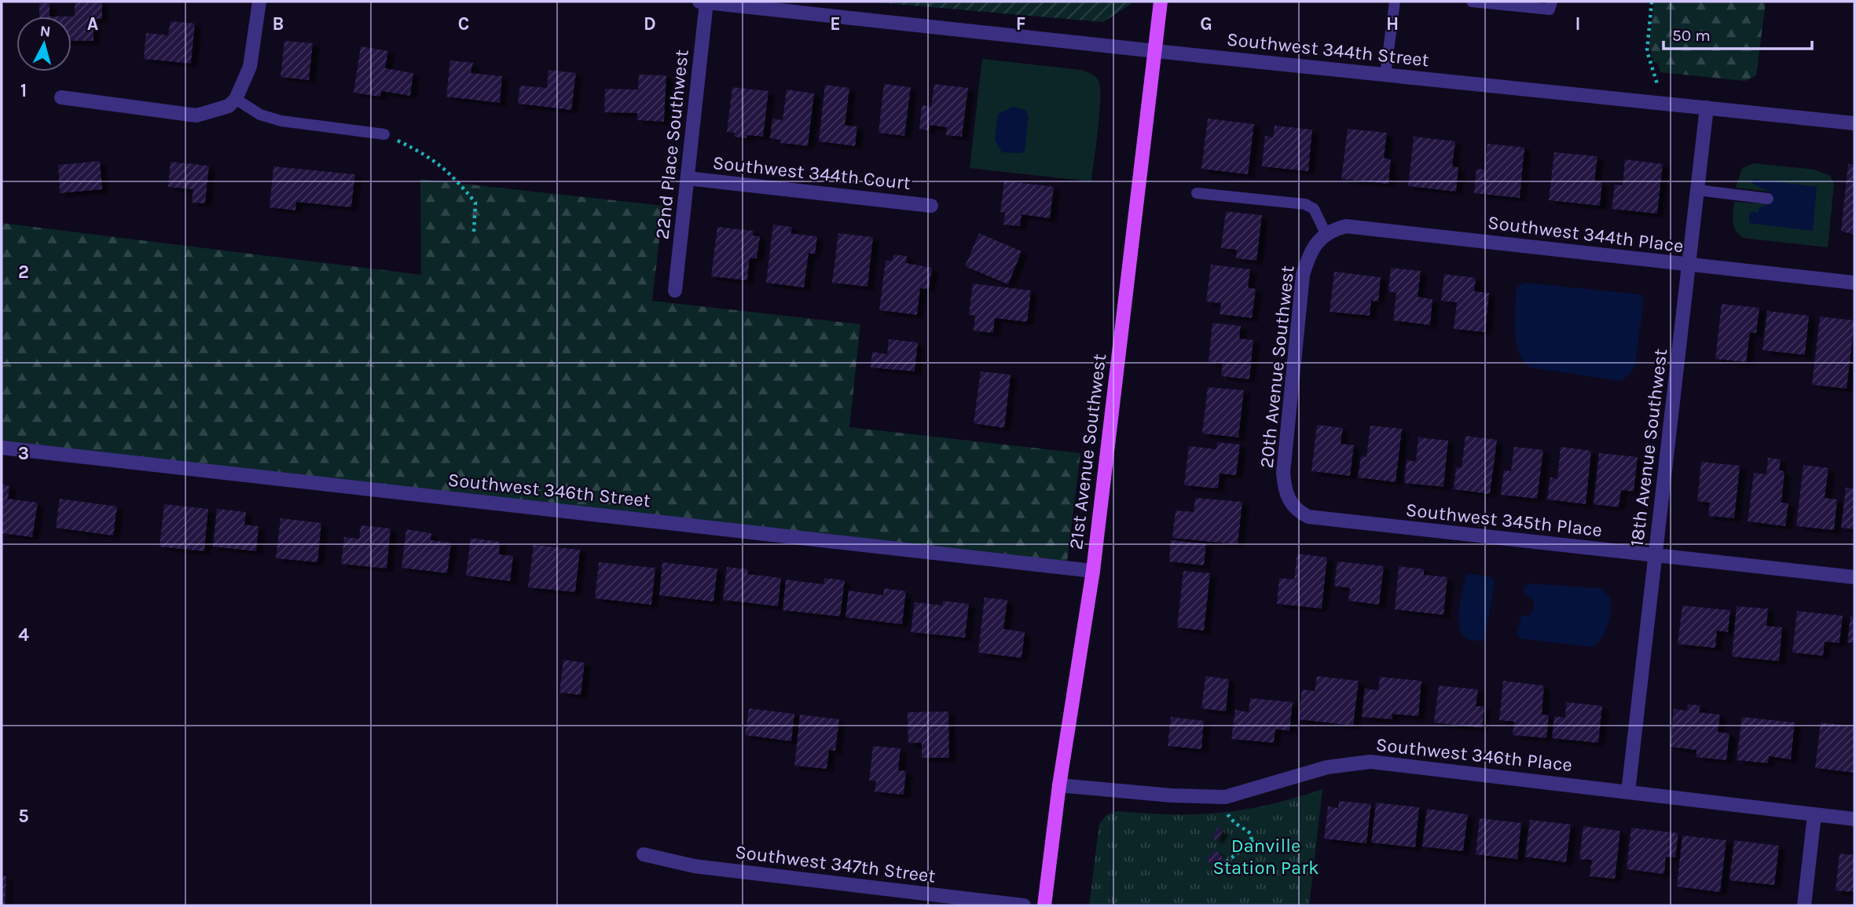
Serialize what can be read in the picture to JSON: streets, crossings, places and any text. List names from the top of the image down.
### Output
{
  "streets": {
    "main road": ["21st Avenue Southwest"],
    "street": [
      "Southwest 344th Street",
      "22nd Place Southwest",
      "Southwest 344th Court",
      "Southwest 344th Place",
      "20th Avenue Southwest",
      "18th Avenue Southwest",
      "Southwest 346th Street",
      "Southwest 345th Place",
      "Southwest 346th Place",
      "Southwest 347th Street"
    ]
  },
  "crossings": [
    ["Southwest 344th Street", "22nd Place Southwest"],
    ["Southwest 344th Street", "18th Avenue Southwest"],
    ["Southwest 344th Street", "21st Avenue Southwest"],
    ["22nd Place Southwest", "Southwest 344th Court"],
    ["Southwest 344th Place", "20th Avenue Southwest"],
    ["Southwest 344th Place", "18th Avenue Southwest"],
    ["20th Avenue Southwest", "Southwest 345th Place"],
    ["18th Avenue Southwest", "Southwest 345th Place"],
    ["18th Avenue Southwest", "Southwest 346th Place"],
    ["21st Avenue Southwest", "Southwest 346th Street"],
    ["21st Avenue Southwest", "Southwest 346th Place"]
  ],
  "parks": ["Danville Station Park"],
  "scale_bar": "50 m",
  "north": "top",
  "grid": {
    "columns": [
      "A",
      "B",
      "C",
      "D",
      "E",
      "F",
      "G",
      "H",
      "I"
    ],
    "rows": [
      "1",
      "2",
      "3",
      "4",
      "5"
    ]
  }
}
